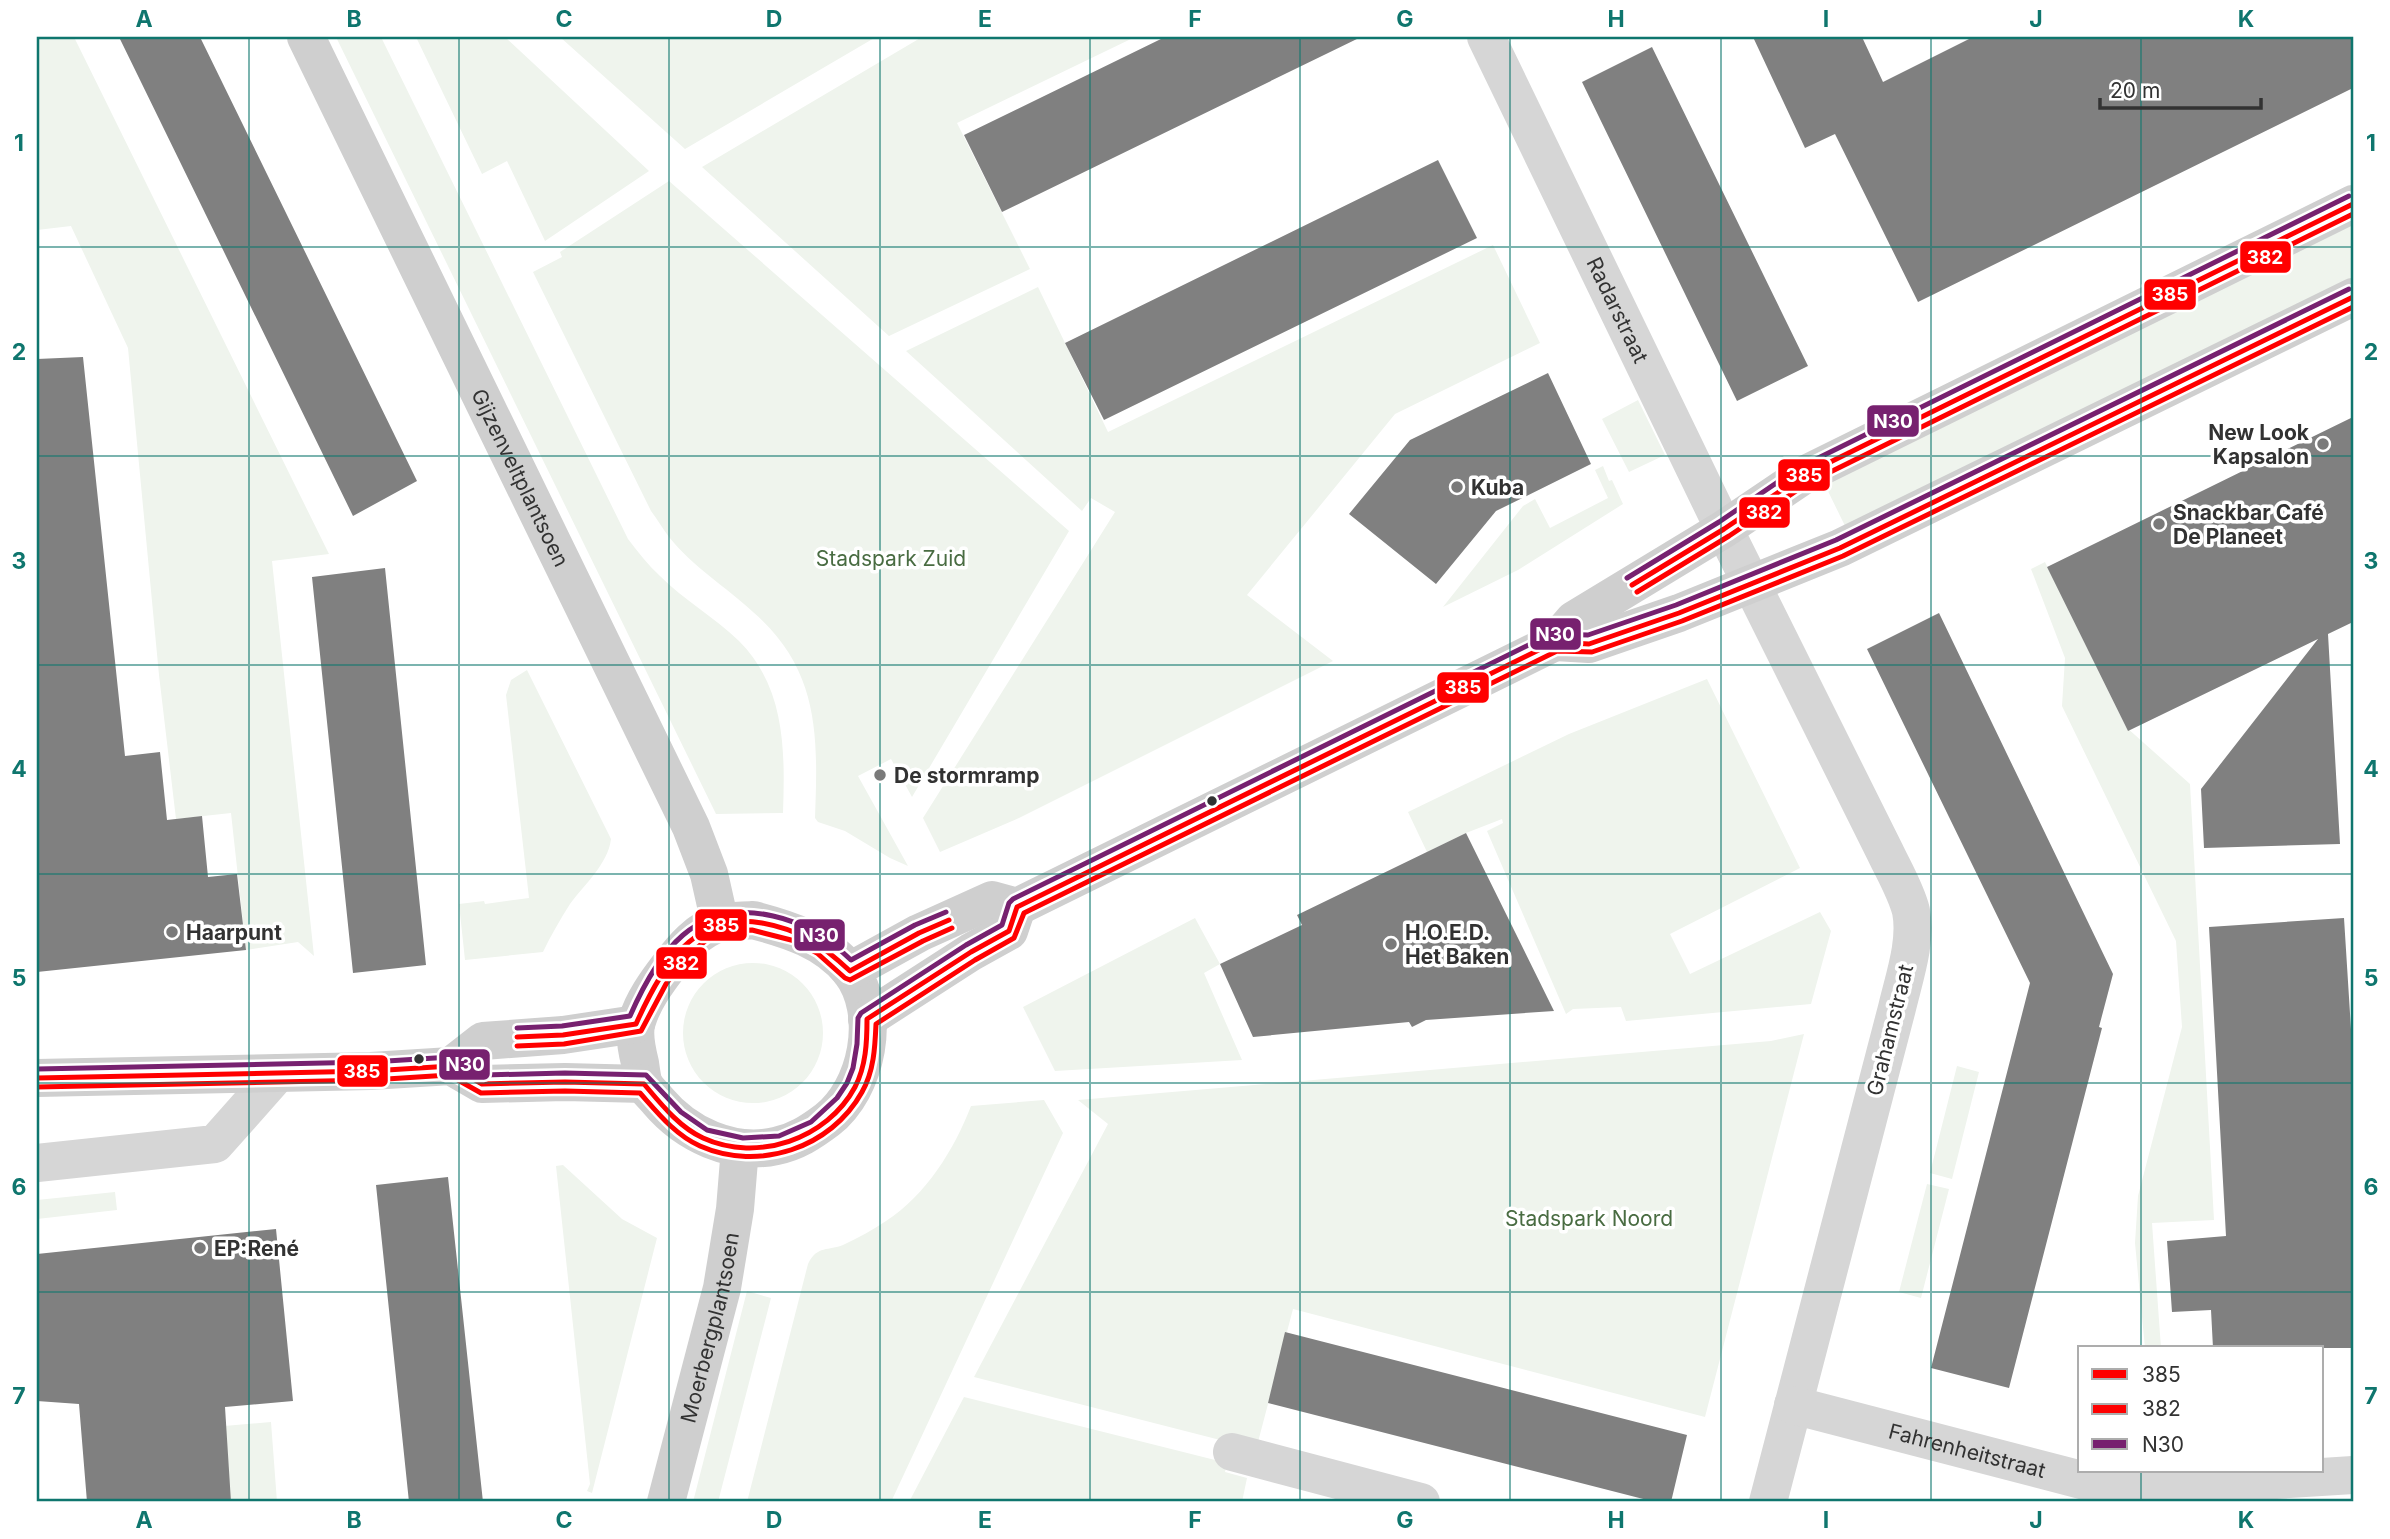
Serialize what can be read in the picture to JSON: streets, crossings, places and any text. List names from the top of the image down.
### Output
{
  "streets": {
    "street": [
      "Radarstraat",
      "Gijzenveltplantsoen",
      "Grahamstraat",
      "Moerbergplantsoen",
      "Fahrenheitstraat"
    ]
  },
  "crossings": [
    ["Radarstraat", "Grahamstraat"],
    ["Gijzenveltplantsoen", "Moerbergplantsoen"],
    ["Grahamstraat", "Fahrenheitstraat"]
  ],
  "parks": ["Stadspark Zuid", "Stadspark Noord"],
  "places": [
    "New Look Kapsalon",
    "Kuba",
    "Snackbar Café De Planeet",
    "De stormramp",
    "Haarpunt",
    "H.O.E.D. Het Baken",
    "EP:René"
  ],
  "lines": ["transit line N30", "transit line 385", "transit line 382"],
  "legend": ["385", "382", "N30"],
  "scale_bar": "20 m",
  "grid": {
    "columns": [
      "A",
      "B",
      "C",
      "D",
      "E",
      "F",
      "G",
      "H",
      "I",
      "J",
      "K"
    ],
    "rows": [
      "1",
      "2",
      "3",
      "4",
      "5",
      "6",
      "7"
    ]
  }
}
